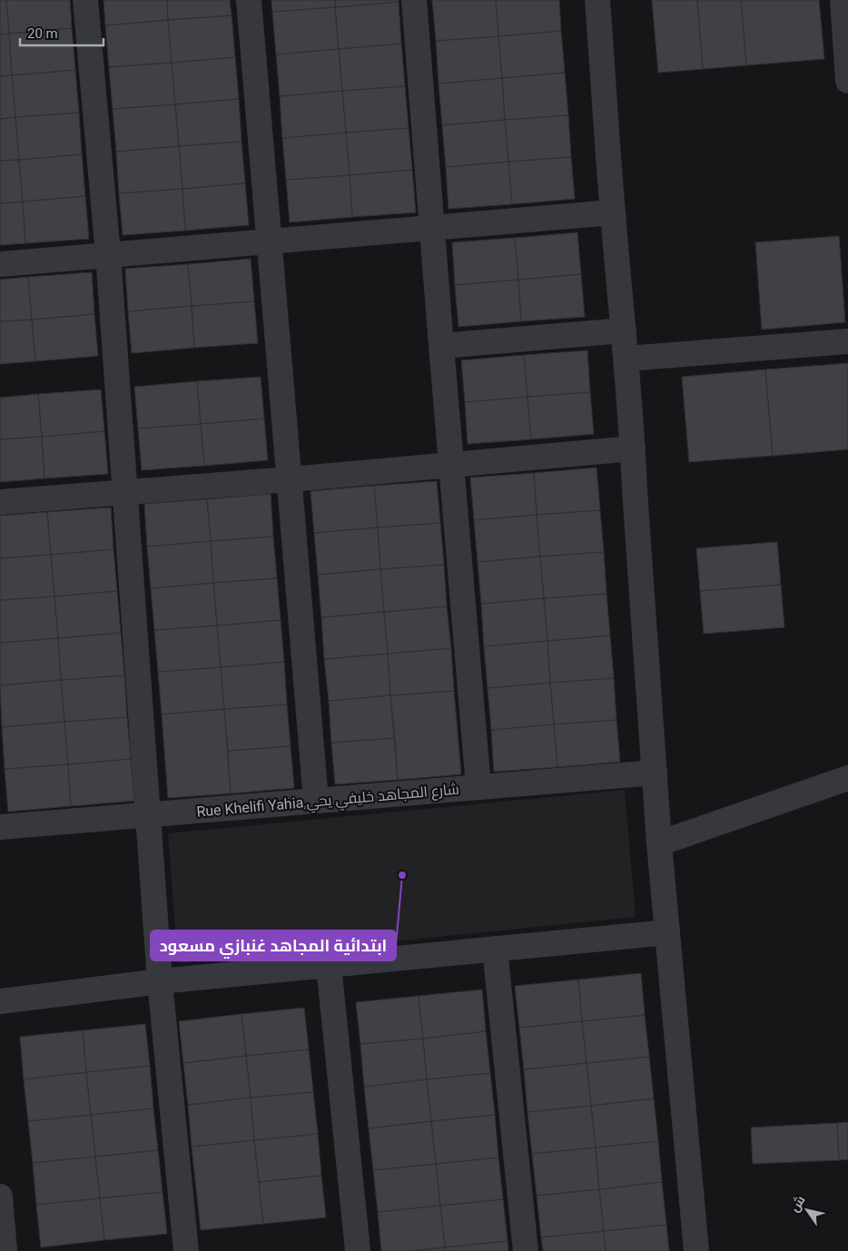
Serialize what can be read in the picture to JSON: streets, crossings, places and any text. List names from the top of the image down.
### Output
{
  "streets": {
    "street": ["Rue Khelifi Yahia,شارع المجاهد خليفي يحي"]
  },
  "places": ["ابتدائية المجاهد غنبازي مسعود"],
  "scale_bar": "20 m",
  "north": "top left"
}
